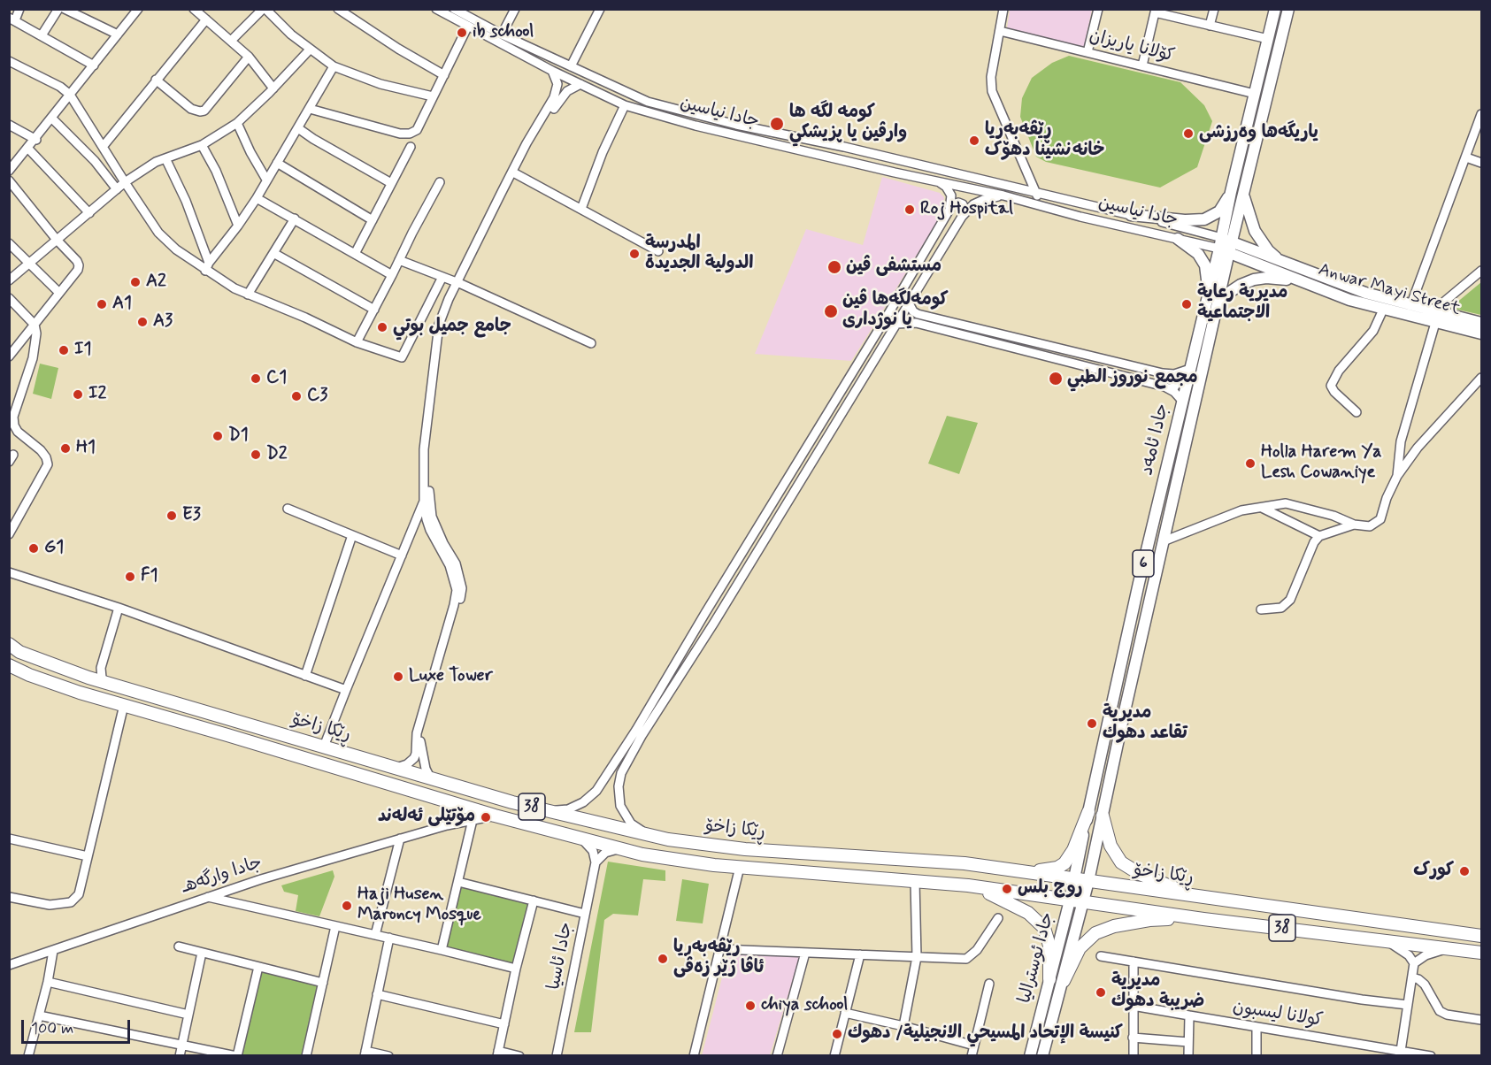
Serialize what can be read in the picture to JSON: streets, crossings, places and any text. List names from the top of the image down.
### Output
{
  "streets": {
    "highway": ["ڕێکا زاخۆ", "38"],
    "main road": [
      "Anwar Mayi Street",
      "جادا ئامەد",
      "6",
      "جادا ئوسترالیا"
    ],
    "street": [
      "کۆلانا یاریزان",
      "جادا نیاسین",
      "جادا وارگه‌هـ",
      "جادا ئاسيا",
      "كولانا ليسبون"
    ]
  },
  "crossings": [
    ["کۆلانا یاریزان", "جادا ئامەد"],
    ["جادا نیاسین", "Anwar Mayi Street"],
    ["جادا نیاسین", "جادا ئامەد"],
    ["جادا نیاسین", "6"],
    ["Anwar Mayi Street", "جادا ئامەد"],
    ["Anwar Mayi Street", "6"],
    ["جادا ئامەد", "6"],
    ["جادا ئامەد", "ڕێکا زاخۆ"],
    ["جادا ئامەد", "جادا ئوسترالیا"],
    ["ڕێکا زاخۆ", "جادا وارگه‌هـ"],
    ["ڕێکا زاخۆ", "جادا ئوسترالیا"]
  ],
  "places": [
    "ib school",
    "كومه لگه ها وارڤين يا پزيشكي",
    "ياريگەها وەرزشی",
    "ڕێڤه‌به‌ریا خانەنشينا دهۆک",
    "Roj Hospital",
    "المدرسة الدولية الجديدة",
    "مستشفى ڤين",
    "A2",
    "A1",
    "مديرية رعاية الاجتماعية",
    "کومەلگەها ڤین یا نوژداری",
    "A3",
    "جامع جميل بوتي",
    "I1",
    "C1",
    "مجمع نوروز الطبي",
    "I2",
    "C3",
    "D1",
    "H1",
    "D2",
    "Holla Harem Ya Lesh Cowaniye",
    "E3",
    "G1",
    "F1",
    "Luxe Tower",
    "مديرية تقاعد دهوك",
    "مۆتێلی ئەلەند",
    "کورک",
    "روج بلس",
    "Haji Husen Maroncy Mosque",
    "رێڤەبەریا ئاڤا ژێر زەڤی",
    "مديرية ضريبة دهوك",
    "chiya school",
    "كنيسة الإتحاد المسيحي الانجيلية/ دهوك"
  ],
  "scale_bar": "100 m"
}
